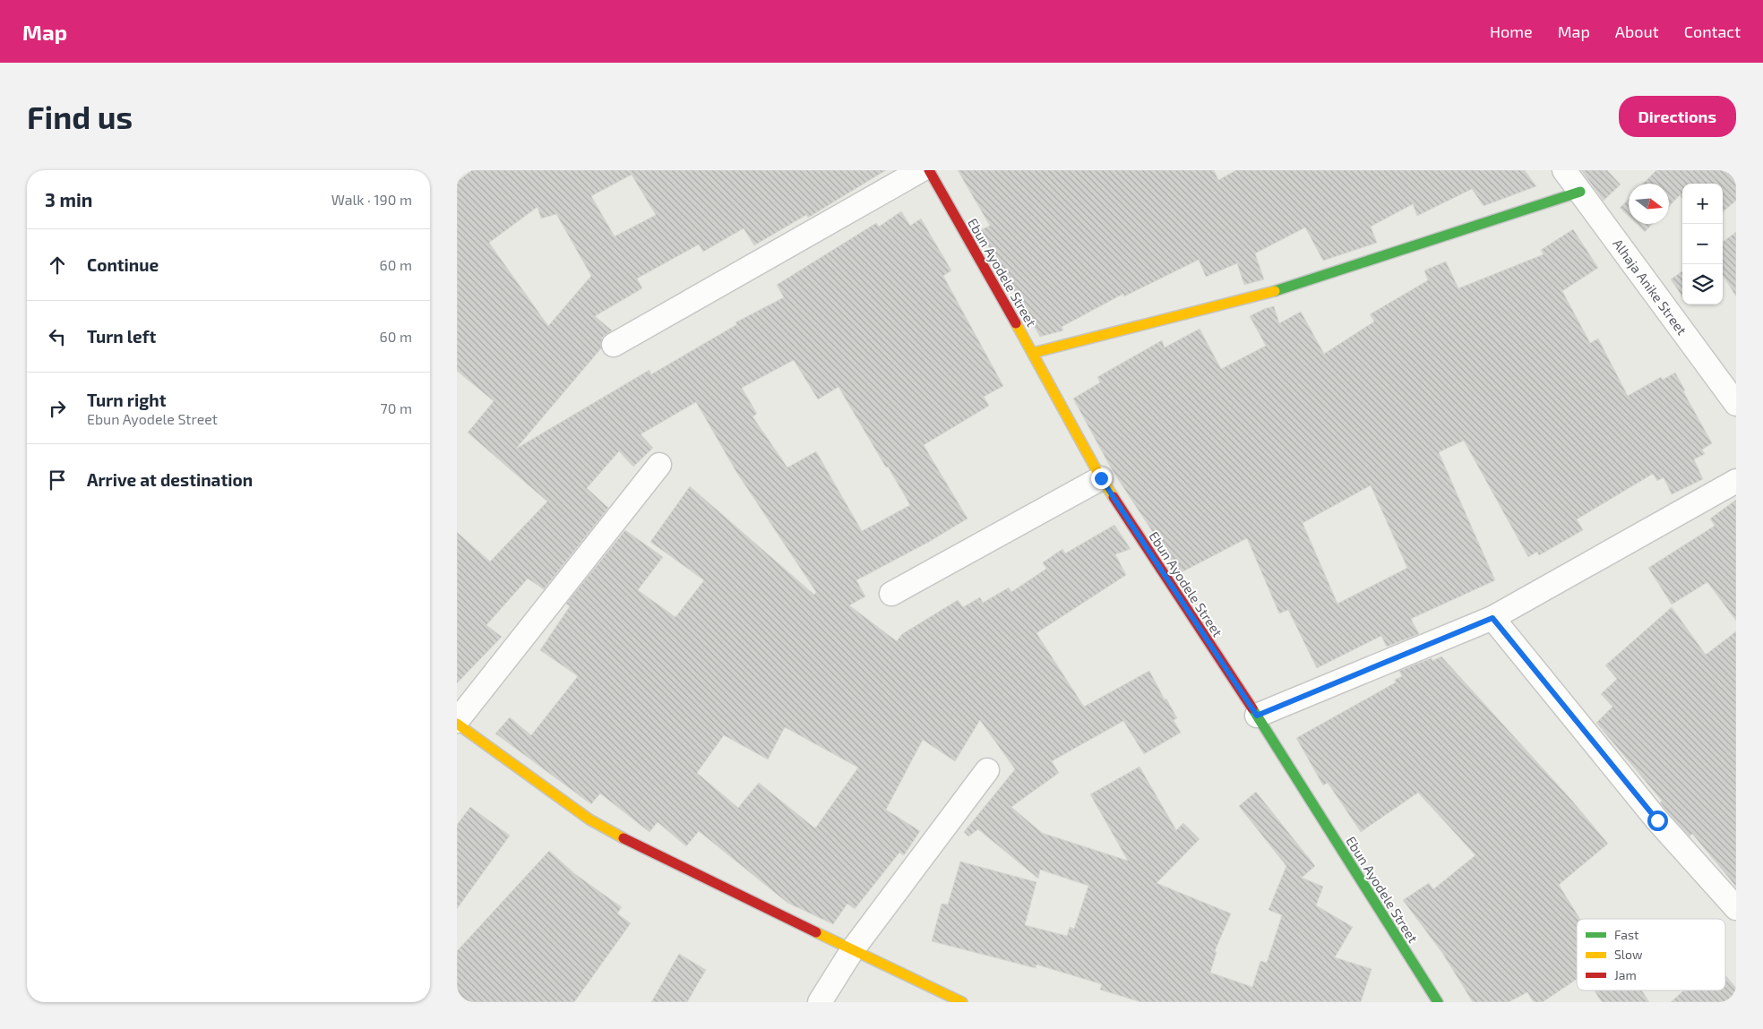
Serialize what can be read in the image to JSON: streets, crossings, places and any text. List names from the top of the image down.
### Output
{
  "streets": {
    "street": ["Ebun Ayodele Street", "Alhaja Anike Street"]
  },
  "legend": ["Fast", "Slow", "Jam"],
  "north": "right",
  "page": {
    "header": "Map",
    "nav": [
      "Home",
      "Map",
      "About",
      "Contact"
    ],
    "buttons": "Directions",
    "title": "Find us",
    "heading": ["3 min", "Walk · 190 m"],
    "map_buttons": ["+", "−"],
    "list": [
      ["Continue", "60 m"],
      ["Turn left", "60 m"],
      ["Turn right", "Ebun Ayodele Street", "70 m"],
      "Arrive at destination"
    ]
  }
}
